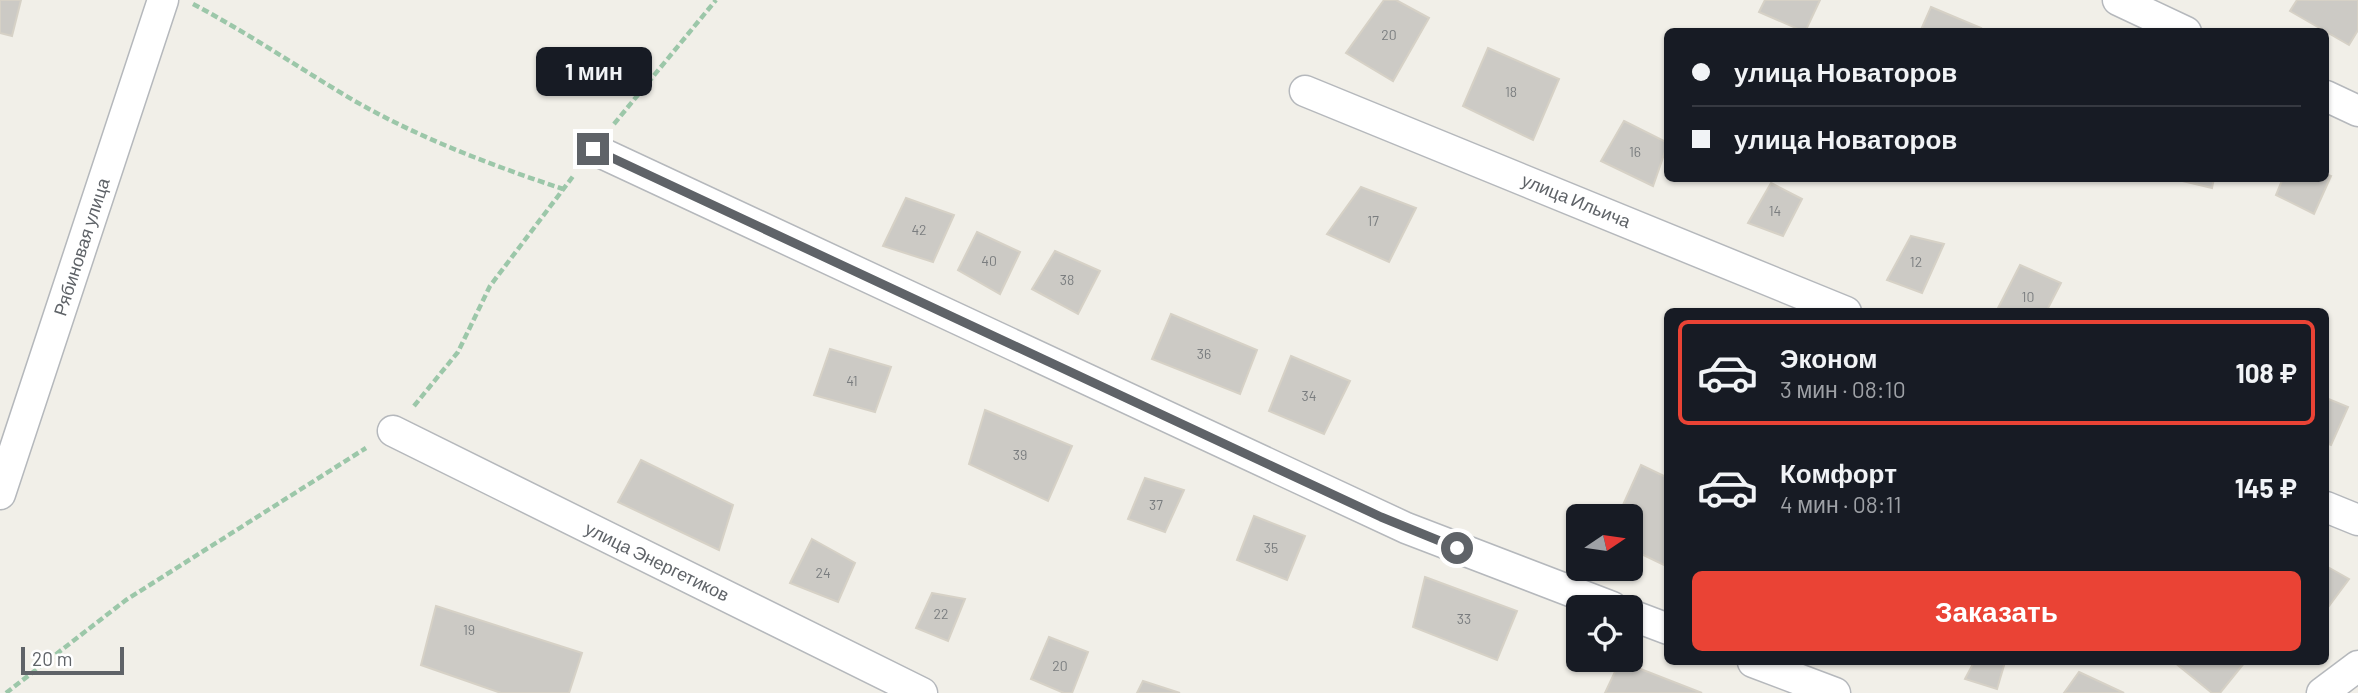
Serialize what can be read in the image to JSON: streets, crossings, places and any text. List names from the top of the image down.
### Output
{
  "streets": {
    "street": ["улица Ильича", "Рябиновая улица", "улица Энергетиков"]
  },
  "house_numbers": [
    "20",
    "18",
    "16",
    "14",
    "17",
    "42",
    "40",
    "12",
    "38",
    "10",
    "36",
    "41",
    "34",
    "39",
    "37",
    "35",
    "24",
    "22",
    "33",
    "19",
    "20"
  ],
  "scale_bar": "20 m",
  "north": "right",
  "page": {
    "banner": ["улица Новаторов", "улица Новаторов"],
    "bubble": "1 мин",
    "list": [
      {
        "name": "Эконом",
        "note": "3 мин · 08:10",
        "value": "108 ₽"
      },
      {
        "name": "Комфорт",
        "note": "4 мин · 08:11",
        "value": "145 ₽"
      }
    ],
    "buttons": "Заказать",
    "scale": "20 m"
  }
}
